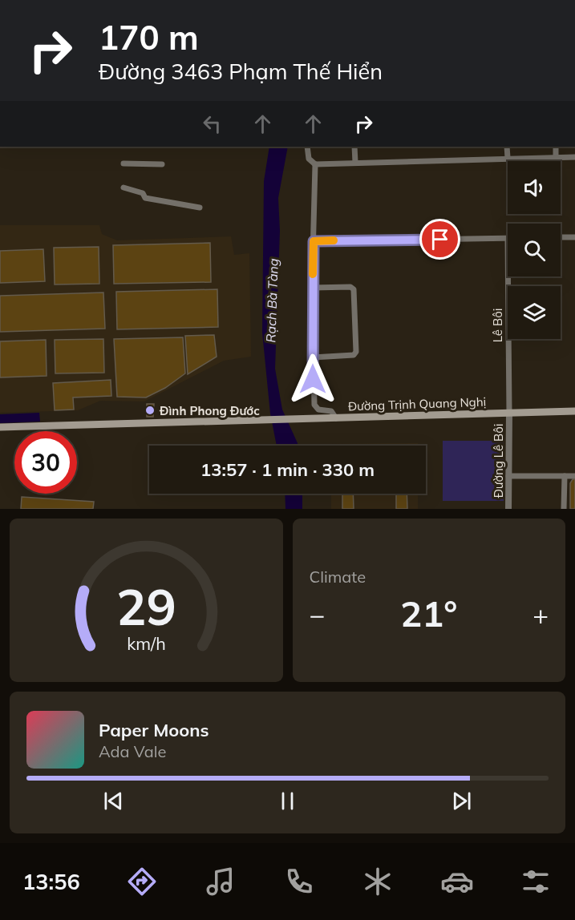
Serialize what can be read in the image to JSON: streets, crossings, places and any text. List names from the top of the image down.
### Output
{
  "streets": {
    "main road": ["Đường Trịnh Quang Nghị"],
    "street": ["Lê Bôi", "Đường Lê Bôi"]
  },
  "crossings": [
    ["Lê Bôi", "Đường Trịnh Quang Nghị"],
    ["Lê Bôi", "Đường Lê Bôi"],
    ["Đường Trịnh Quang Nghị", "Đường Lê Bôi"]
  ],
  "water": ["Rạch Bà Tàng"],
  "places": ["Đình Phong Đước"],
  "page": {
    "turn": ["170 m", "Đường 3463 Phạm Thế Hiển"],
    "limit": "30",
    "trip": "13:57 · 1 min · 330 m",
    "tile": "Climate",
    "heat": ["−", "21°", "+"],
    "song": ["Paper Moons", "Ada Vale"],
    "tabs": "13:56",
    "gauge": ["29", "km/h"]
  }
}
